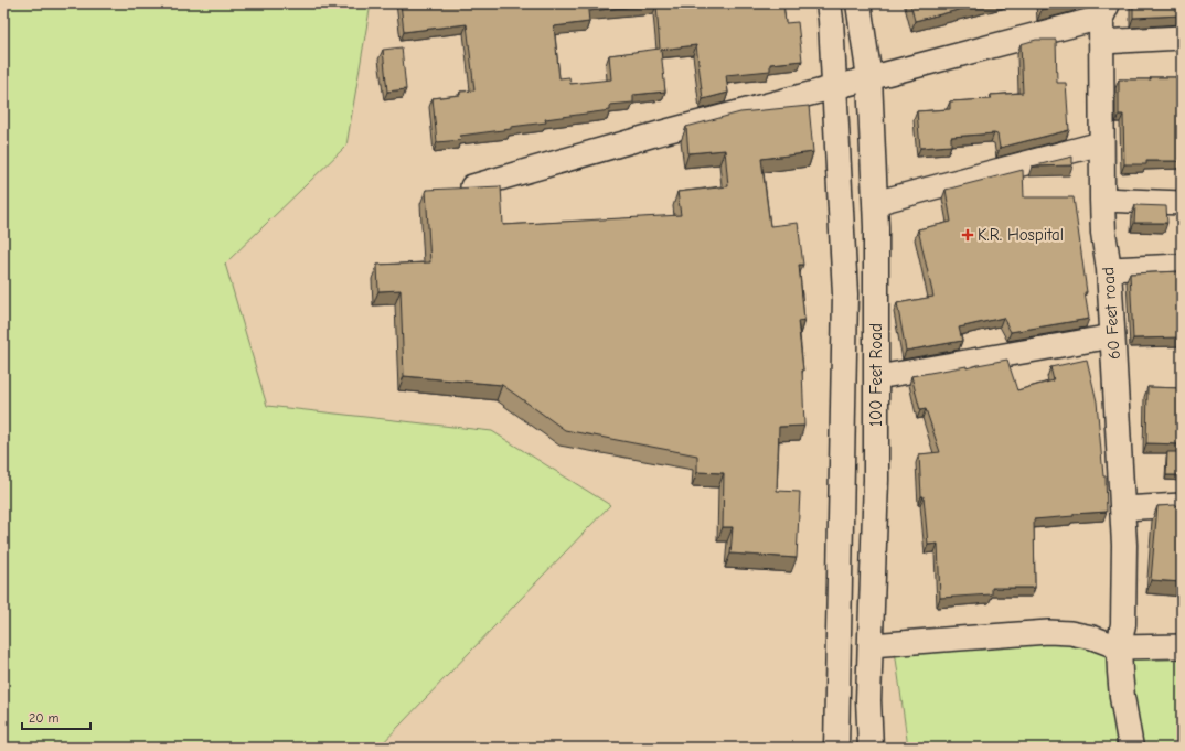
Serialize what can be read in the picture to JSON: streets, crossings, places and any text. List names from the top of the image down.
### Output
{
  "streets": {
    "street": ["60 Feet road", "100 Feet Road"]
  },
  "places": {
    "health": ["K.R. Hospital"]
  },
  "scale_bar": "20 m"
}
